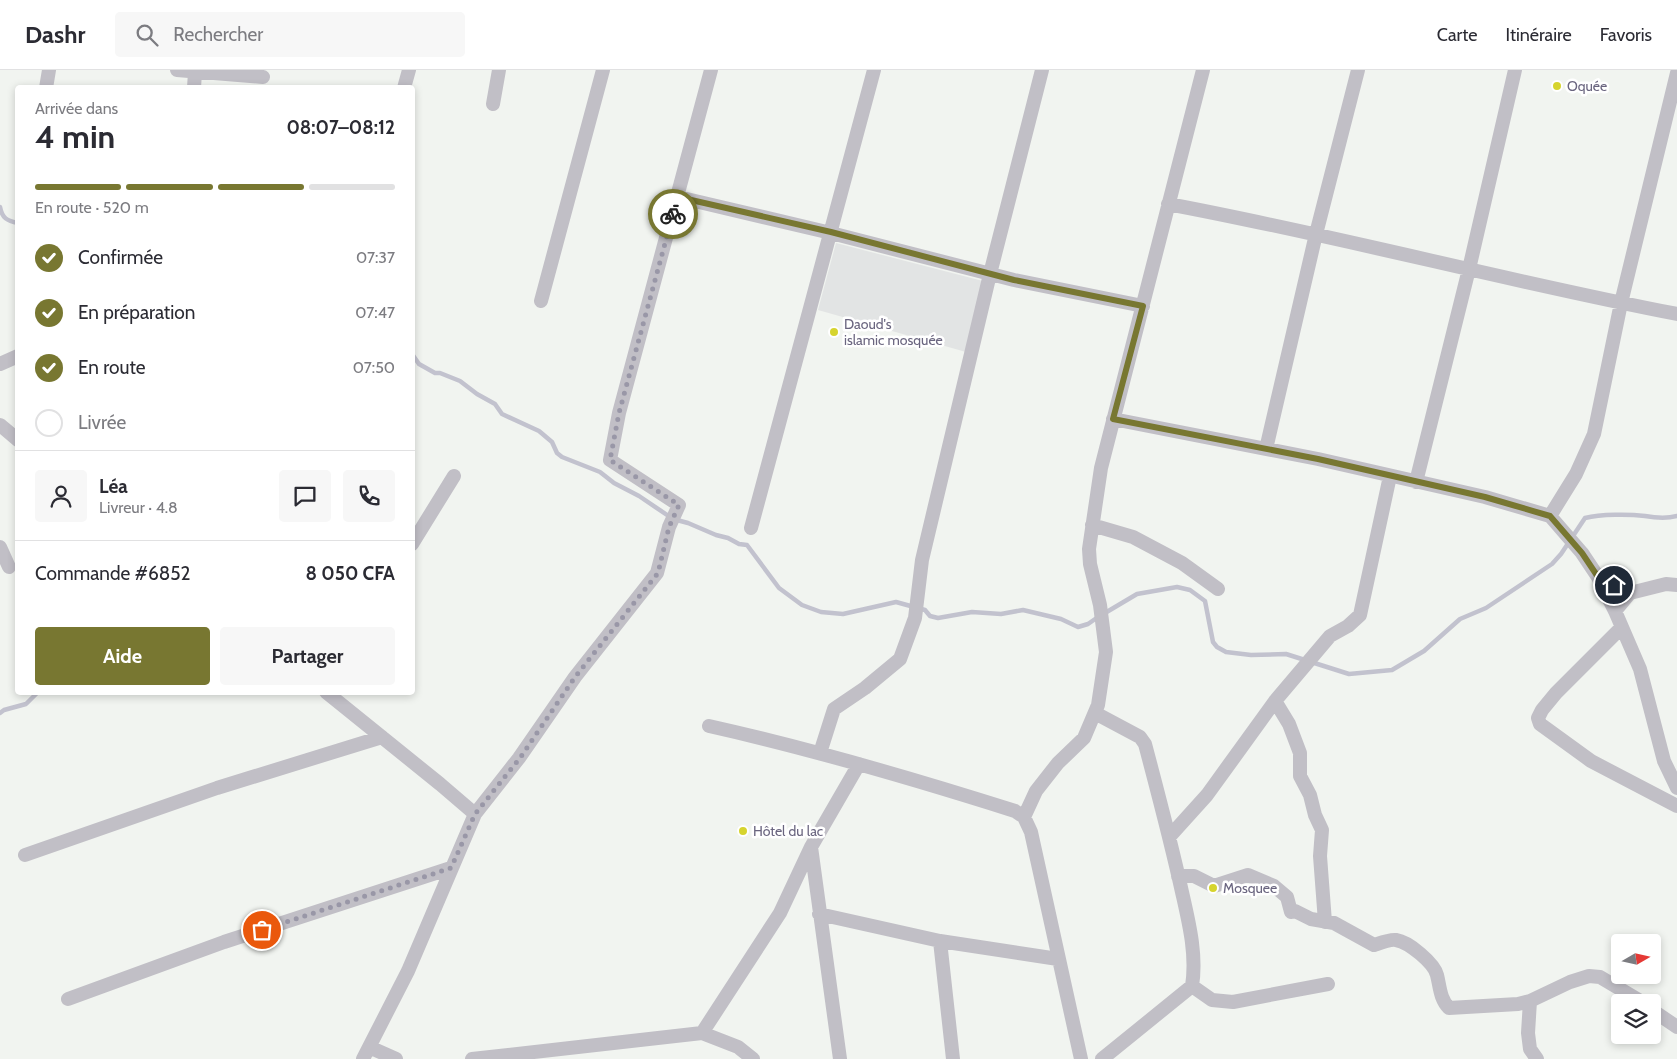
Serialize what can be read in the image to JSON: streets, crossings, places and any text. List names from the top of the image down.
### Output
{
  "places": [
    "Oquée",
    "Daoud's islamic mosquée",
    "Hôtel du lac",
    "Mosquee"
  ],
  "north": "right",
  "page": {
    "header": "Dashr",
    "search": "Rechercher",
    "nav": ["Carte", "Itinéraire", "Favoris"],
    "heading": ["4 min", "Arrivée dans", "08:07–08:12"],
    "panel": [
      "Léa",
      "Livreur · 4.8",
      "Commande #6852",
      "8 050 CFA"
    ],
    "bar": "En route · 520 m",
    "list": [
      ["Confirmée", "07:37"],
      ["En préparation", "07:47"],
      ["En route", "07:50"],
      "Livrée"
    ],
    "buttons": ["Aide", "Partager"]
  }
}
